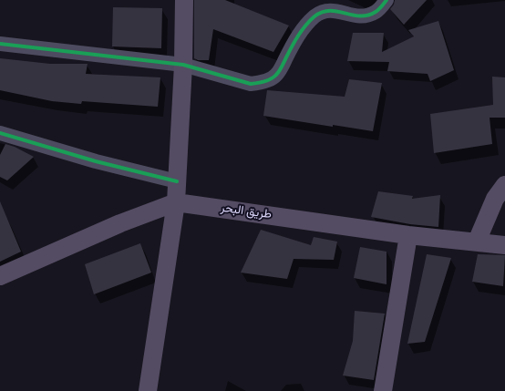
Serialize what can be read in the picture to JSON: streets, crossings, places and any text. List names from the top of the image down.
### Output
{
  "streets": {
    "main road": ["طريق البحر"]
  }
}
